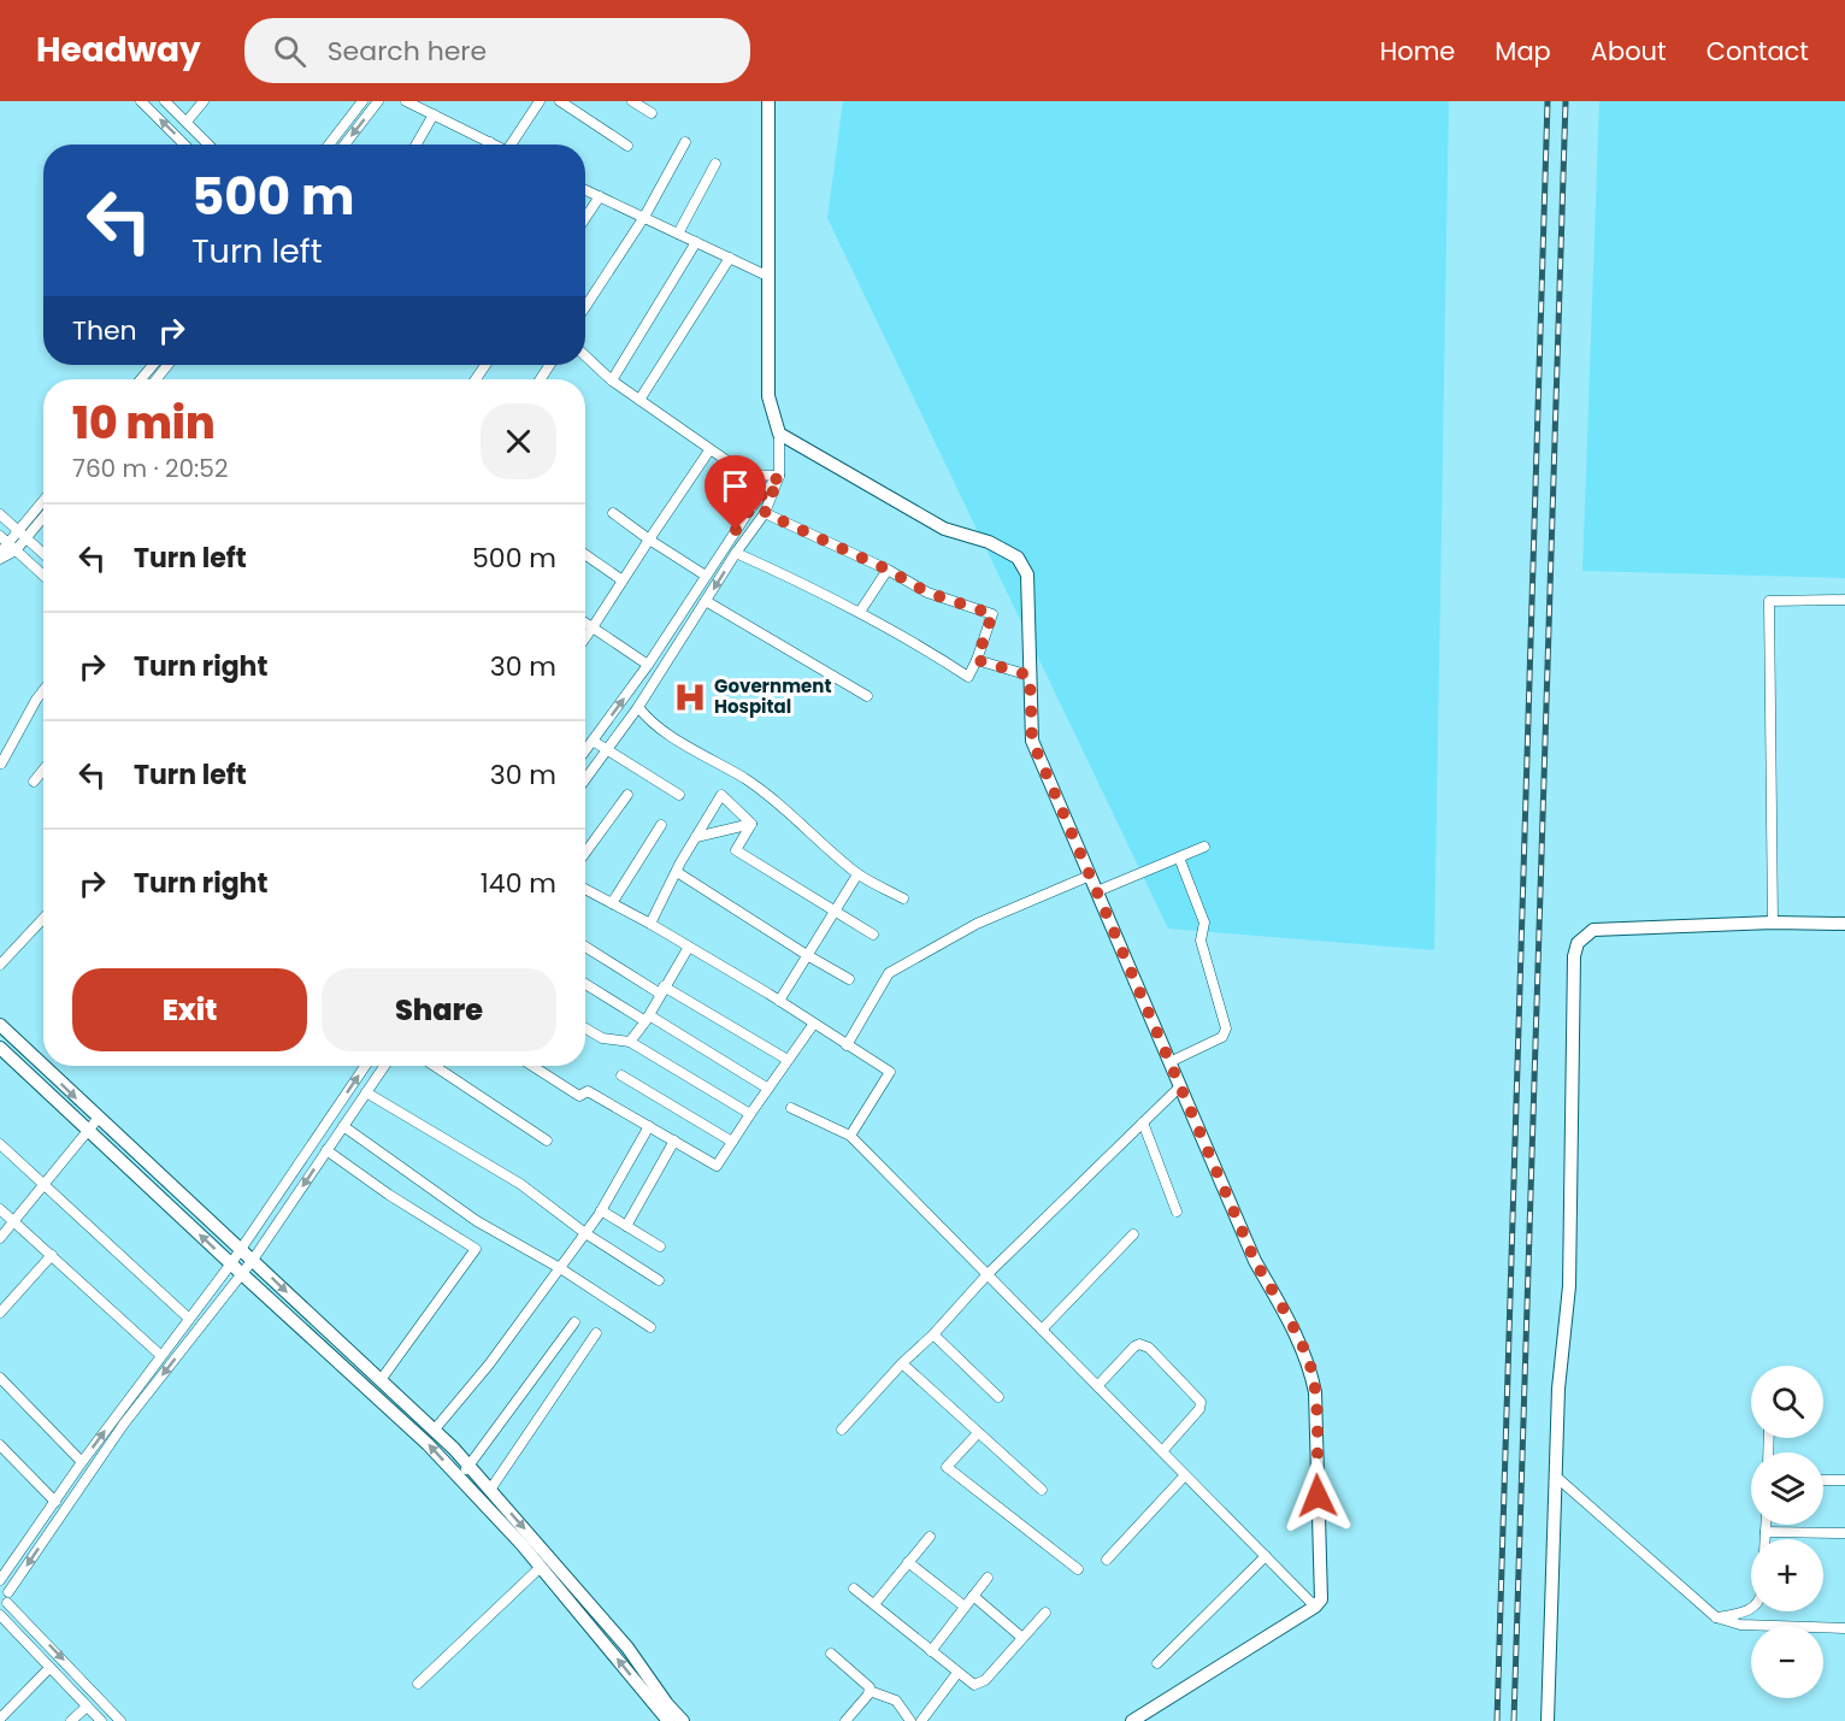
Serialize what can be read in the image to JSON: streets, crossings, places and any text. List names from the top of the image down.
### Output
{
  "places": {
    "hospital": ["Government Hospital"]
  },
  "page": {
    "header": "Headway",
    "search": "Search here",
    "nav": [
      "Home",
      "Map",
      "About",
      "Contact"
    ],
    "turn": ["500 m", "Turn left"],
    "then": "Then",
    "heading": ["10 min", "760 m · 20:52"],
    "list": [
      {
        "name": "Turn left",
        "value": "500 m"
      },
      {
        "name": "Turn right",
        "value": "30 m"
      },
      {
        "name": "Turn left",
        "value": "30 m"
      },
      {
        "name": "Turn right",
        "value": "140 m"
      }
    ],
    "buttons": ["Exit", "Share"],
    "map_buttons": ["+", "−"]
  }
}
